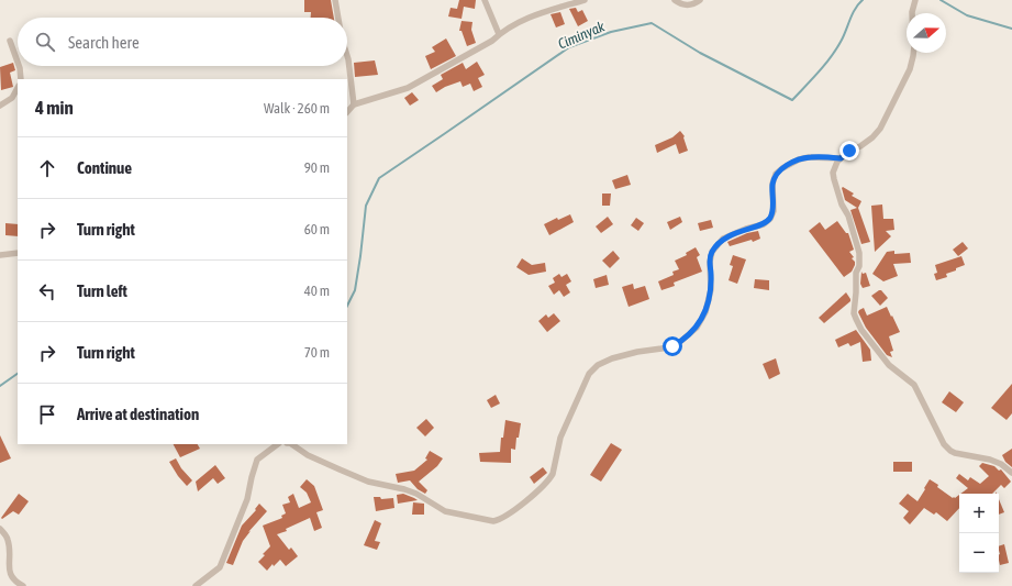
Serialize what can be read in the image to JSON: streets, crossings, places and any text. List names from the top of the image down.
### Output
{
  "water": ["Ciminyak"],
  "north": "right",
  "page": {
    "search": "Search here",
    "heading": ["4 min", "Walk · 260 m"],
    "list": [
      ["Continue", "90 m"],
      ["Turn right", "60 m"],
      ["Turn left", "40 m"],
      ["Turn right", "70 m"],
      "Arrive at destination"
    ],
    "map_buttons": ["+", "−"]
  }
}
